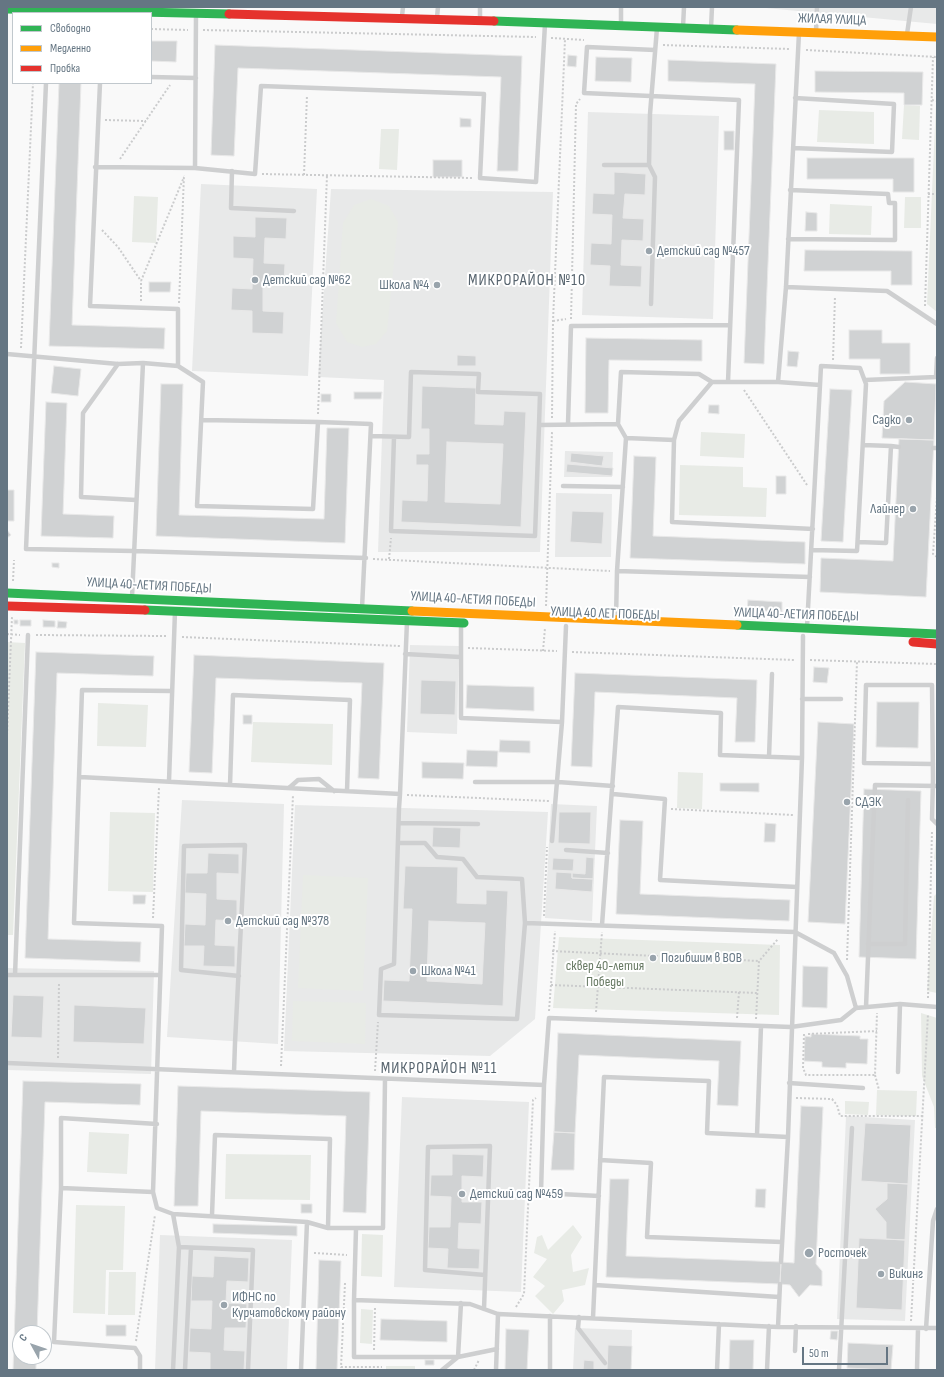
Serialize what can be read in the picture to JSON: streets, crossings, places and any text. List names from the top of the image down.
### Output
{
  "streets": {
    "street": ["ЖИЛАЯ УЛИЦА", "УЛИЦА 40-ЛЕТИЯ ПОБЕДЫ", "УЛИЦА 40 ЛЕТ ПОБЕДЫ"]
  },
  "crossings": [
    ["УЛИЦА 40-ЛЕТИЯ ПОБЕДЫ", "УЛИЦА 40 ЛЕТ ПОБЕДЫ"]
  ],
  "districts": ["МИКРОРАЙОН №10", "МИКРОРАЙОН №11"],
  "parks": ["сквер 40-летия Победы"],
  "places": [
    "Детский сад №457",
    "Детский сад №62",
    "Школа №4",
    "Садко",
    "Лайнер",
    "СДЭК",
    "Детский сад №378",
    "Погибшим в ВОВ",
    "Школа №41",
    "Детский сад №459",
    "Росточек",
    "Викинг",
    "ИФНС по Курчатовскому району"
  ],
  "legend": ["Свободно", "Медленно", "Пробка"],
  "scale_bar": "50 m",
  "north": "top left"
}
